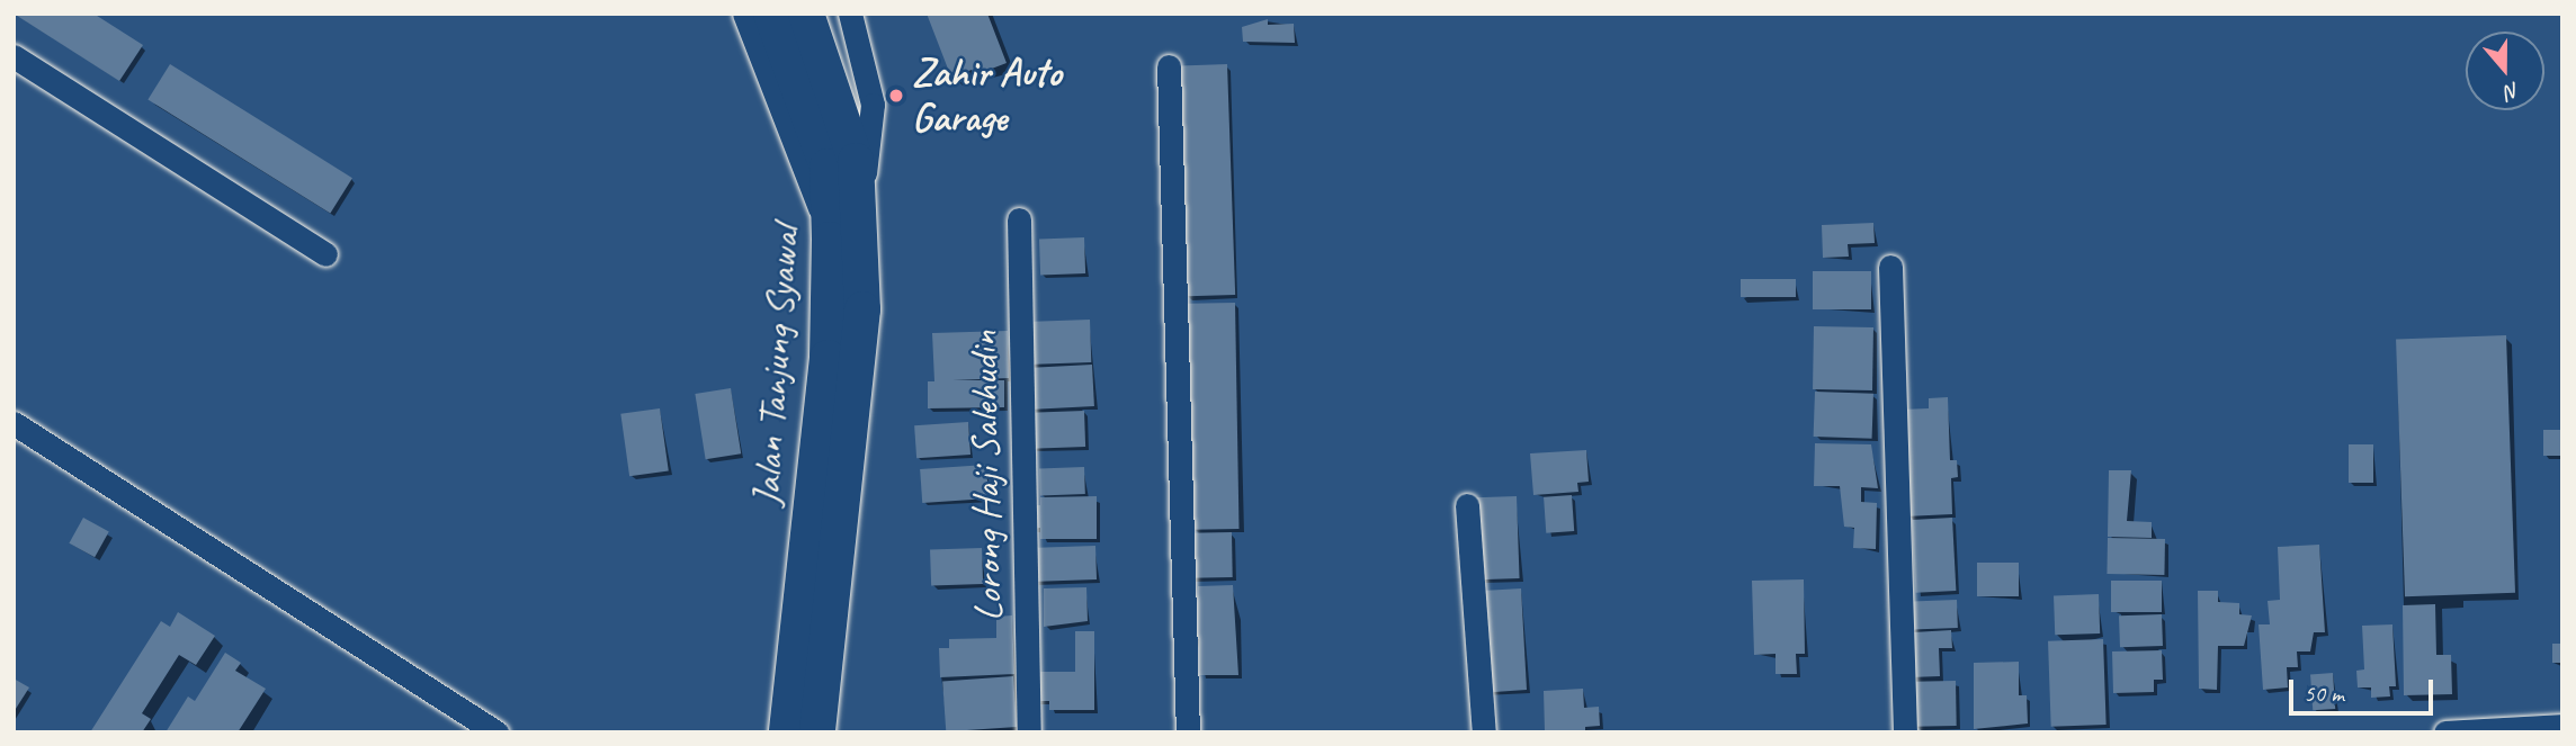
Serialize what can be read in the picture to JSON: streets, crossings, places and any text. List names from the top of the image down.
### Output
{
  "streets": {
    "main road": ["Jalan Tanjung Syawal"],
    "street": ["Lorong Haji Salehudin"]
  },
  "places": ["Zahir Auto Garage"],
  "scale_bar": "50 m",
  "north": "bottom"
}
